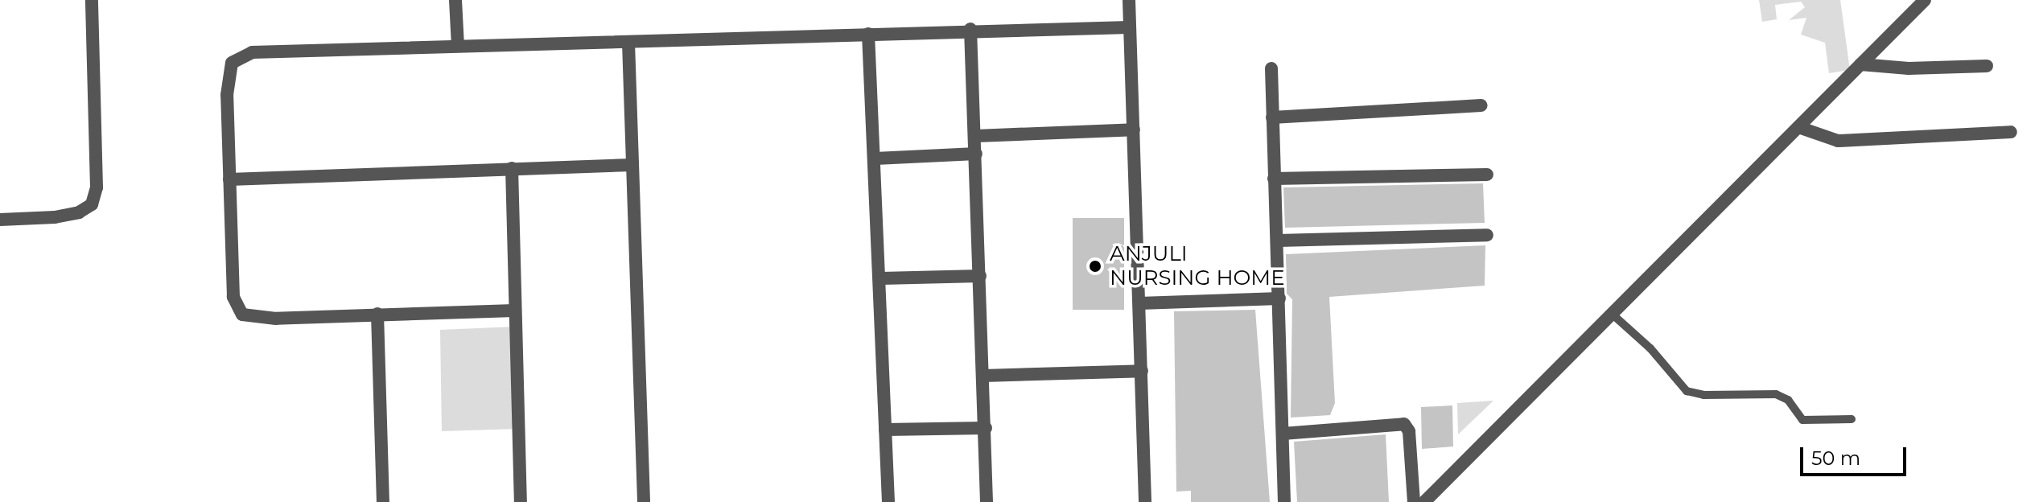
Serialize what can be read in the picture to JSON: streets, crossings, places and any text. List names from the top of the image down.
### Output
{
  "places": ["ANJULI NURSING HOME"],
  "scale_bar": "50 m"
}
